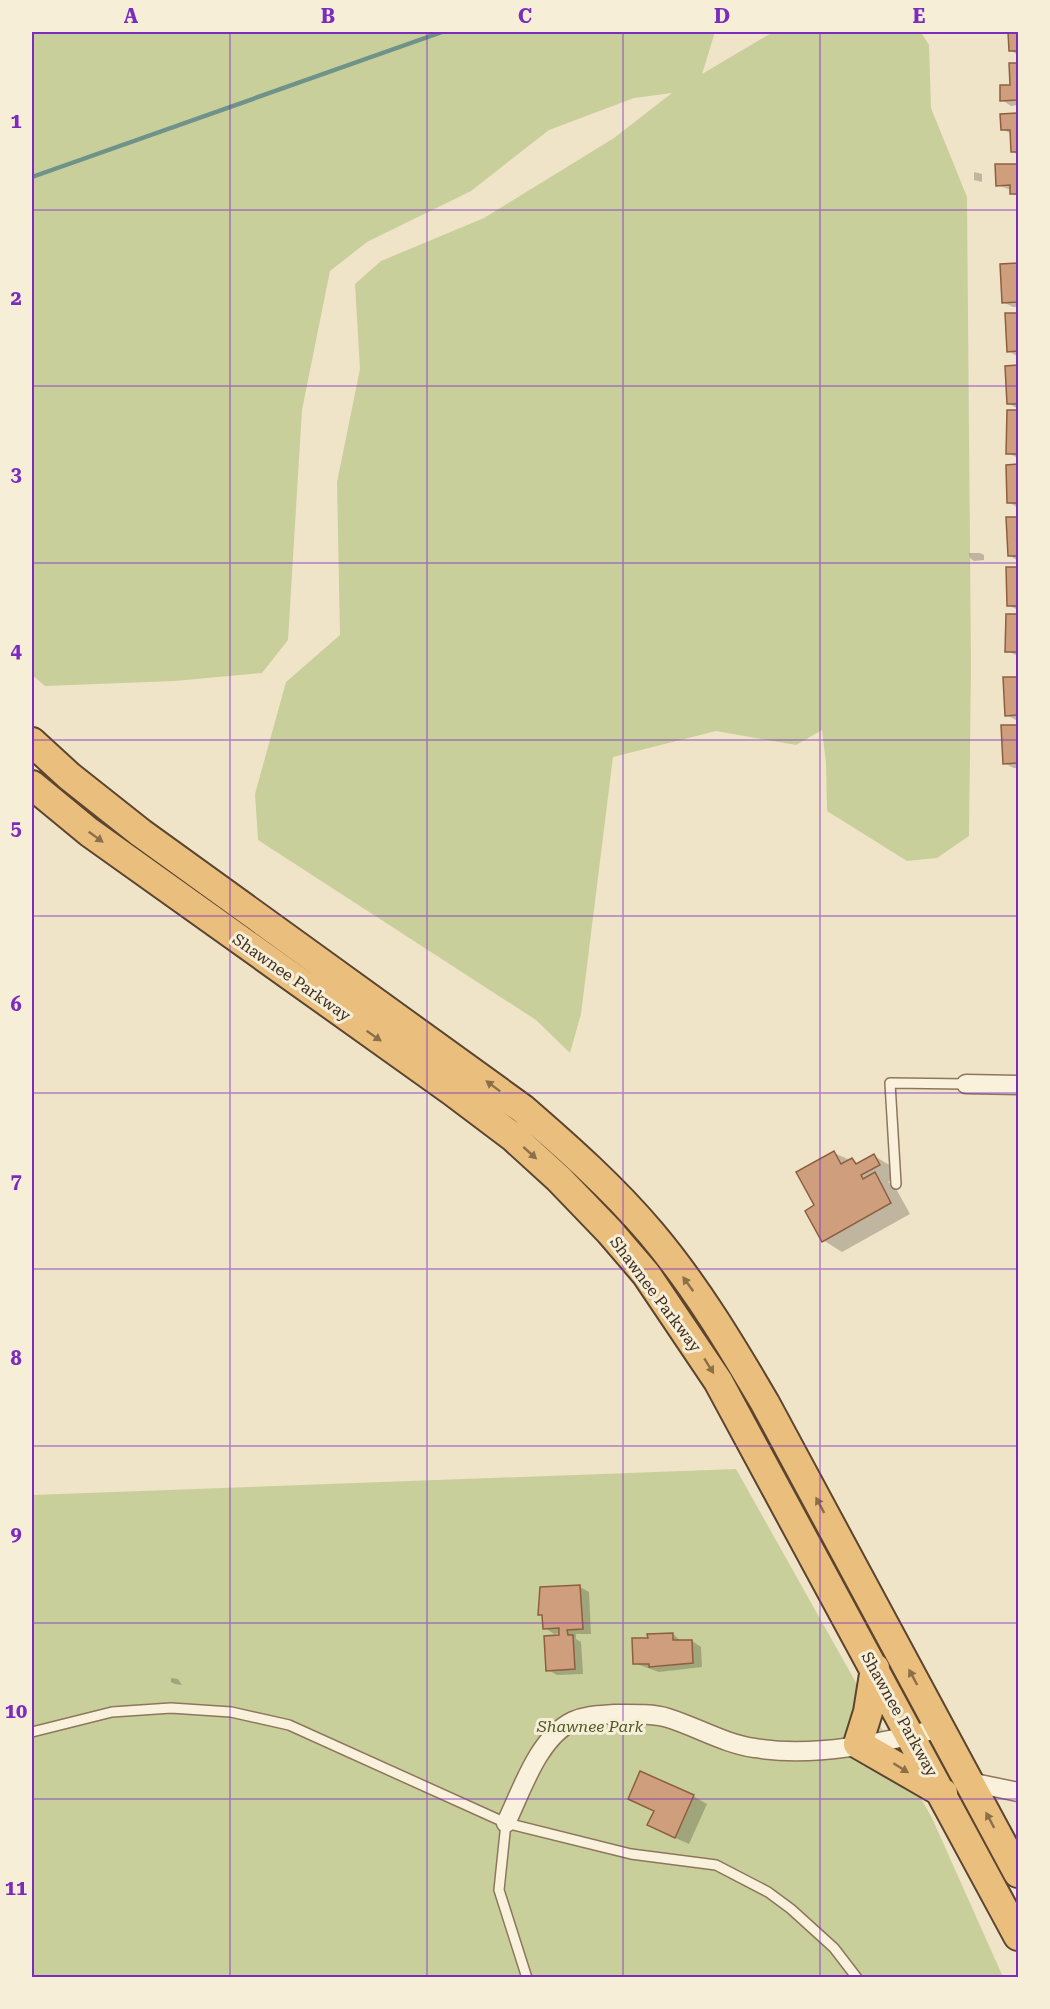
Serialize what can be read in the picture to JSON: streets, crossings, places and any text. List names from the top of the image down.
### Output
{
  "streets": {
    "highway": ["Shawnee Parkway"]
  },
  "parks": ["Shawnee Park"],
  "grid": {
    "columns": [
      "A",
      "B",
      "C",
      "D",
      "E"
    ],
    "rows": [
      "1",
      "2",
      "3",
      "4",
      "5",
      "6",
      "7",
      "8",
      "9",
      "10",
      "11"
    ]
  }
}
